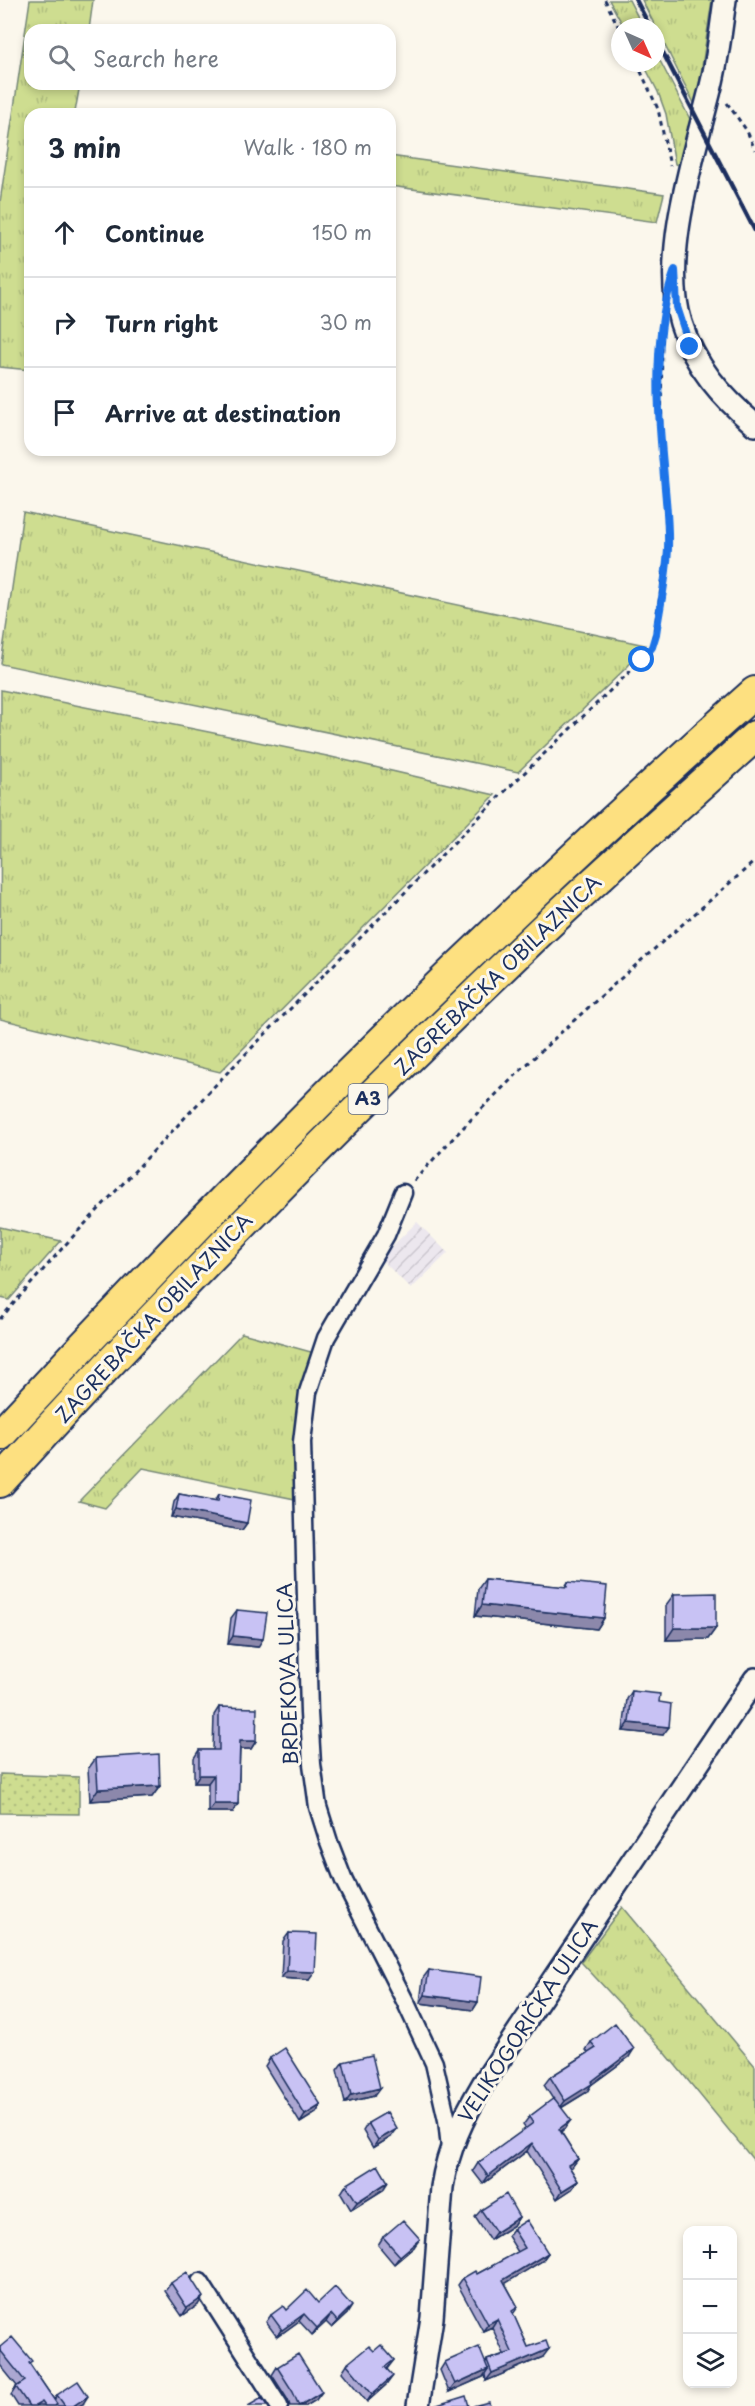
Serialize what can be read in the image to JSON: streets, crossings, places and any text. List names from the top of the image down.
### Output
{
  "streets": {
    "highway": ["ZAGREBAČKA OBILAZNICA", "A3"],
    "street": ["BRDEKOVA ULICA", "VELIKOGORIČKA ULICA"]
  },
  "crossings": [
    ["BRDEKOVA ULICA", "VELIKOGORIČKA ULICA"]
  ],
  "north": "bottom right",
  "page": {
    "search": "Search here",
    "heading": ["3 min", "Walk · 180 m"],
    "list": [
      ["Continue", "150 m"],
      ["Turn right", "30 m"],
      "Arrive at destination"
    ],
    "map_buttons": ["+", "−"]
  }
}
